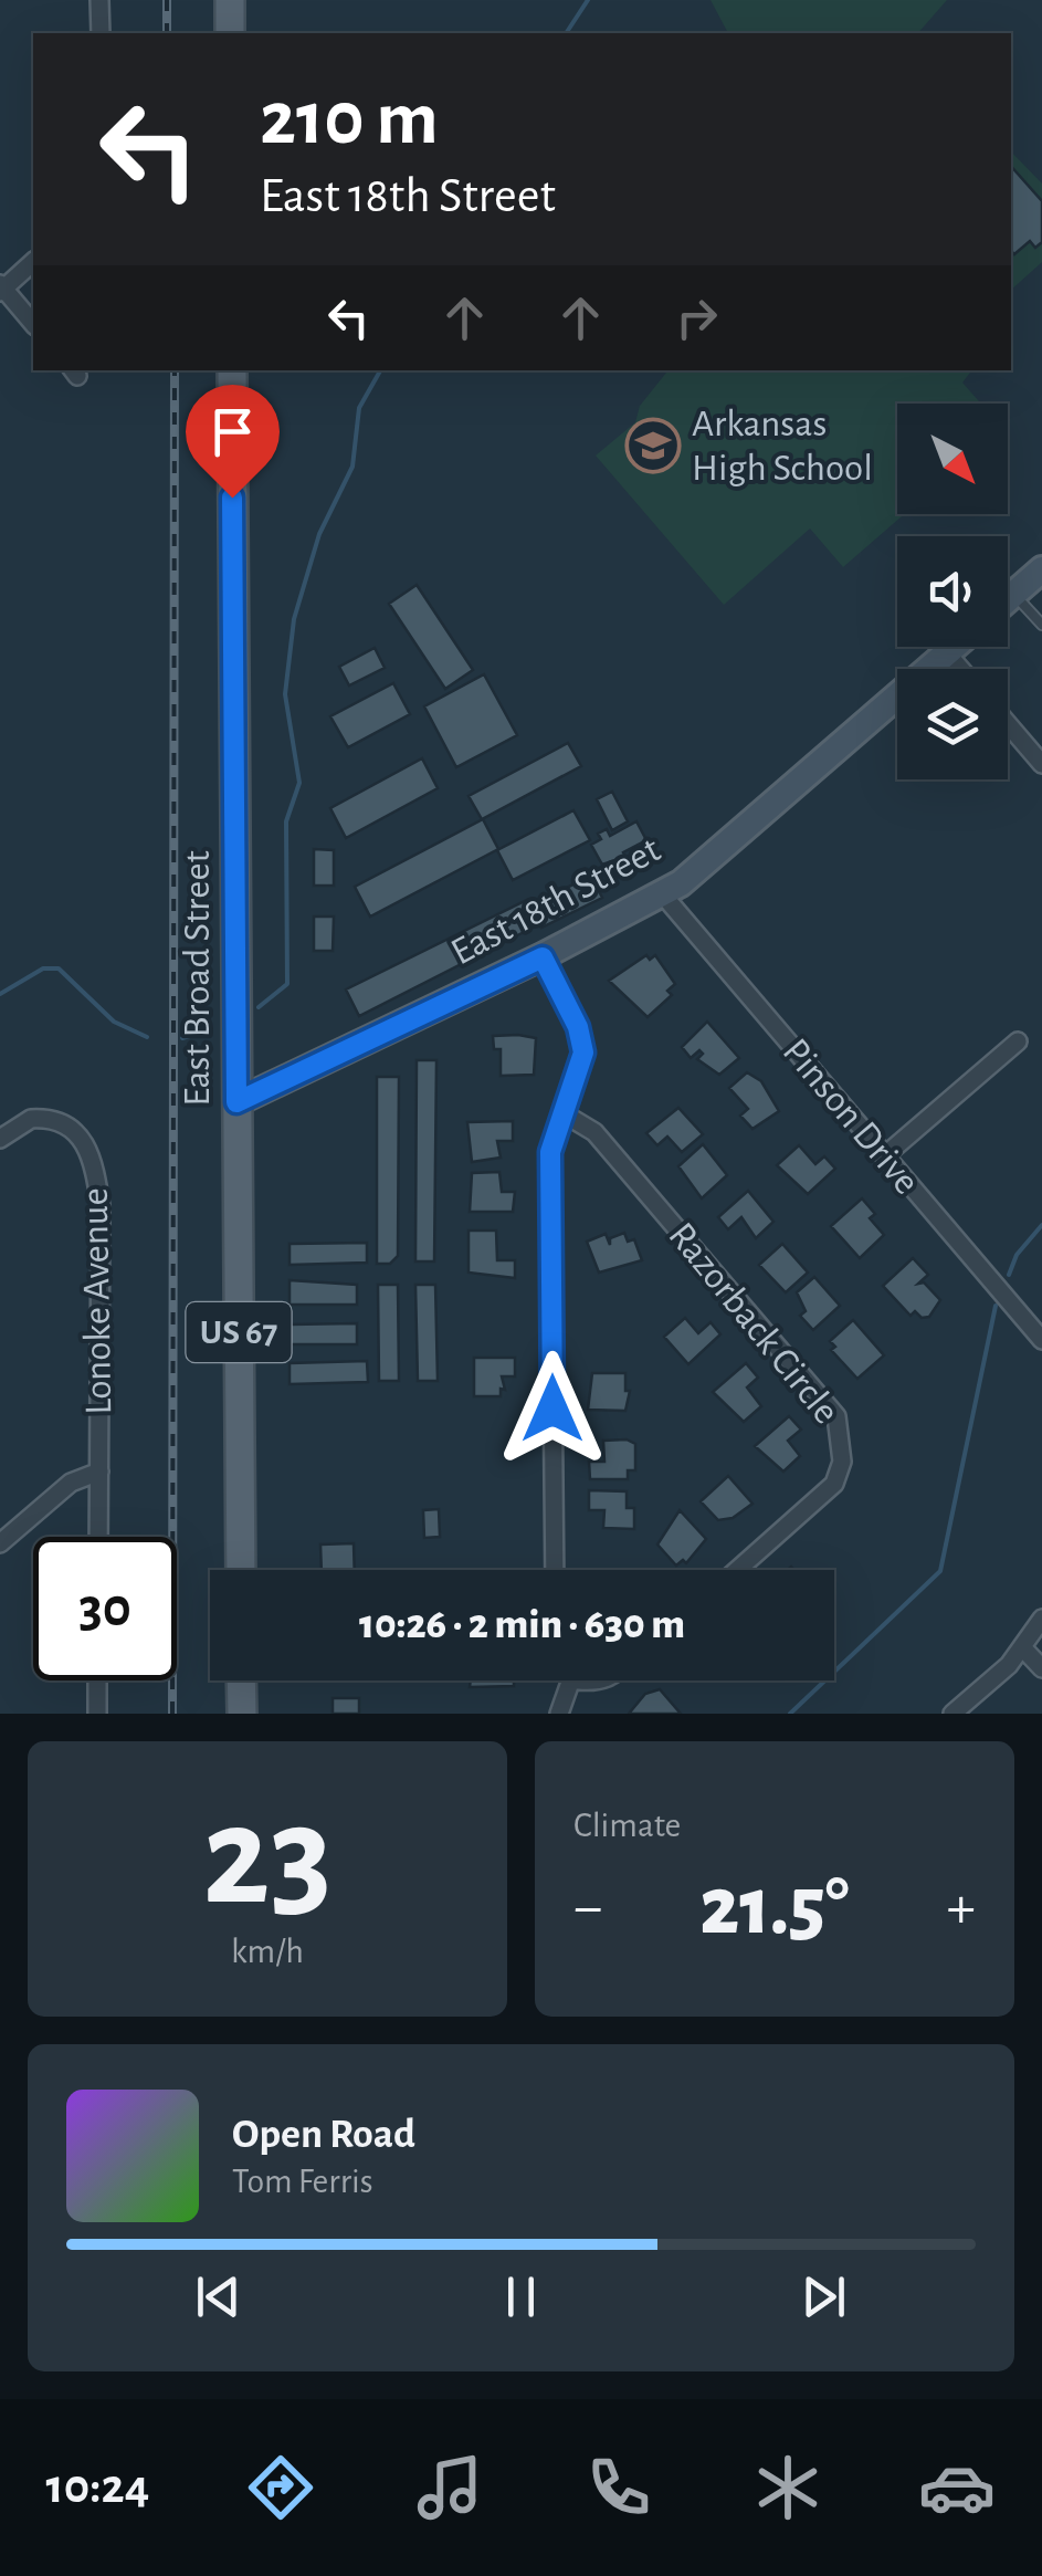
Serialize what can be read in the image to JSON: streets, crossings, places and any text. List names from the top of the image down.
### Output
{
  "streets": {
    "main road": ["East Broad Street", "US 67"],
    "street": [
      "East 18th Street",
      "Pinson Drive",
      "Lonoke Avenue",
      "Razorback Circle"
    ]
  },
  "crossings": [
    ["East 18th Street", "East Broad Street"],
    ["East 18th Street", "Pinson Drive"]
  ],
  "places": {
    "school or university": ["Arkansas High School"]
  },
  "north": "bottom right",
  "page": {
    "turn": ["210 m", "East 18th Street"],
    "limit": "30",
    "trip": "10:26 · 2 min · 630 m",
    "tile": [
      ["23", "km/h"],
      "Climate"
    ],
    "heat": ["−", "21.5°", "+"],
    "song": ["Open Road", "Tom Ferris"],
    "tabs": "10:24"
  }
}
